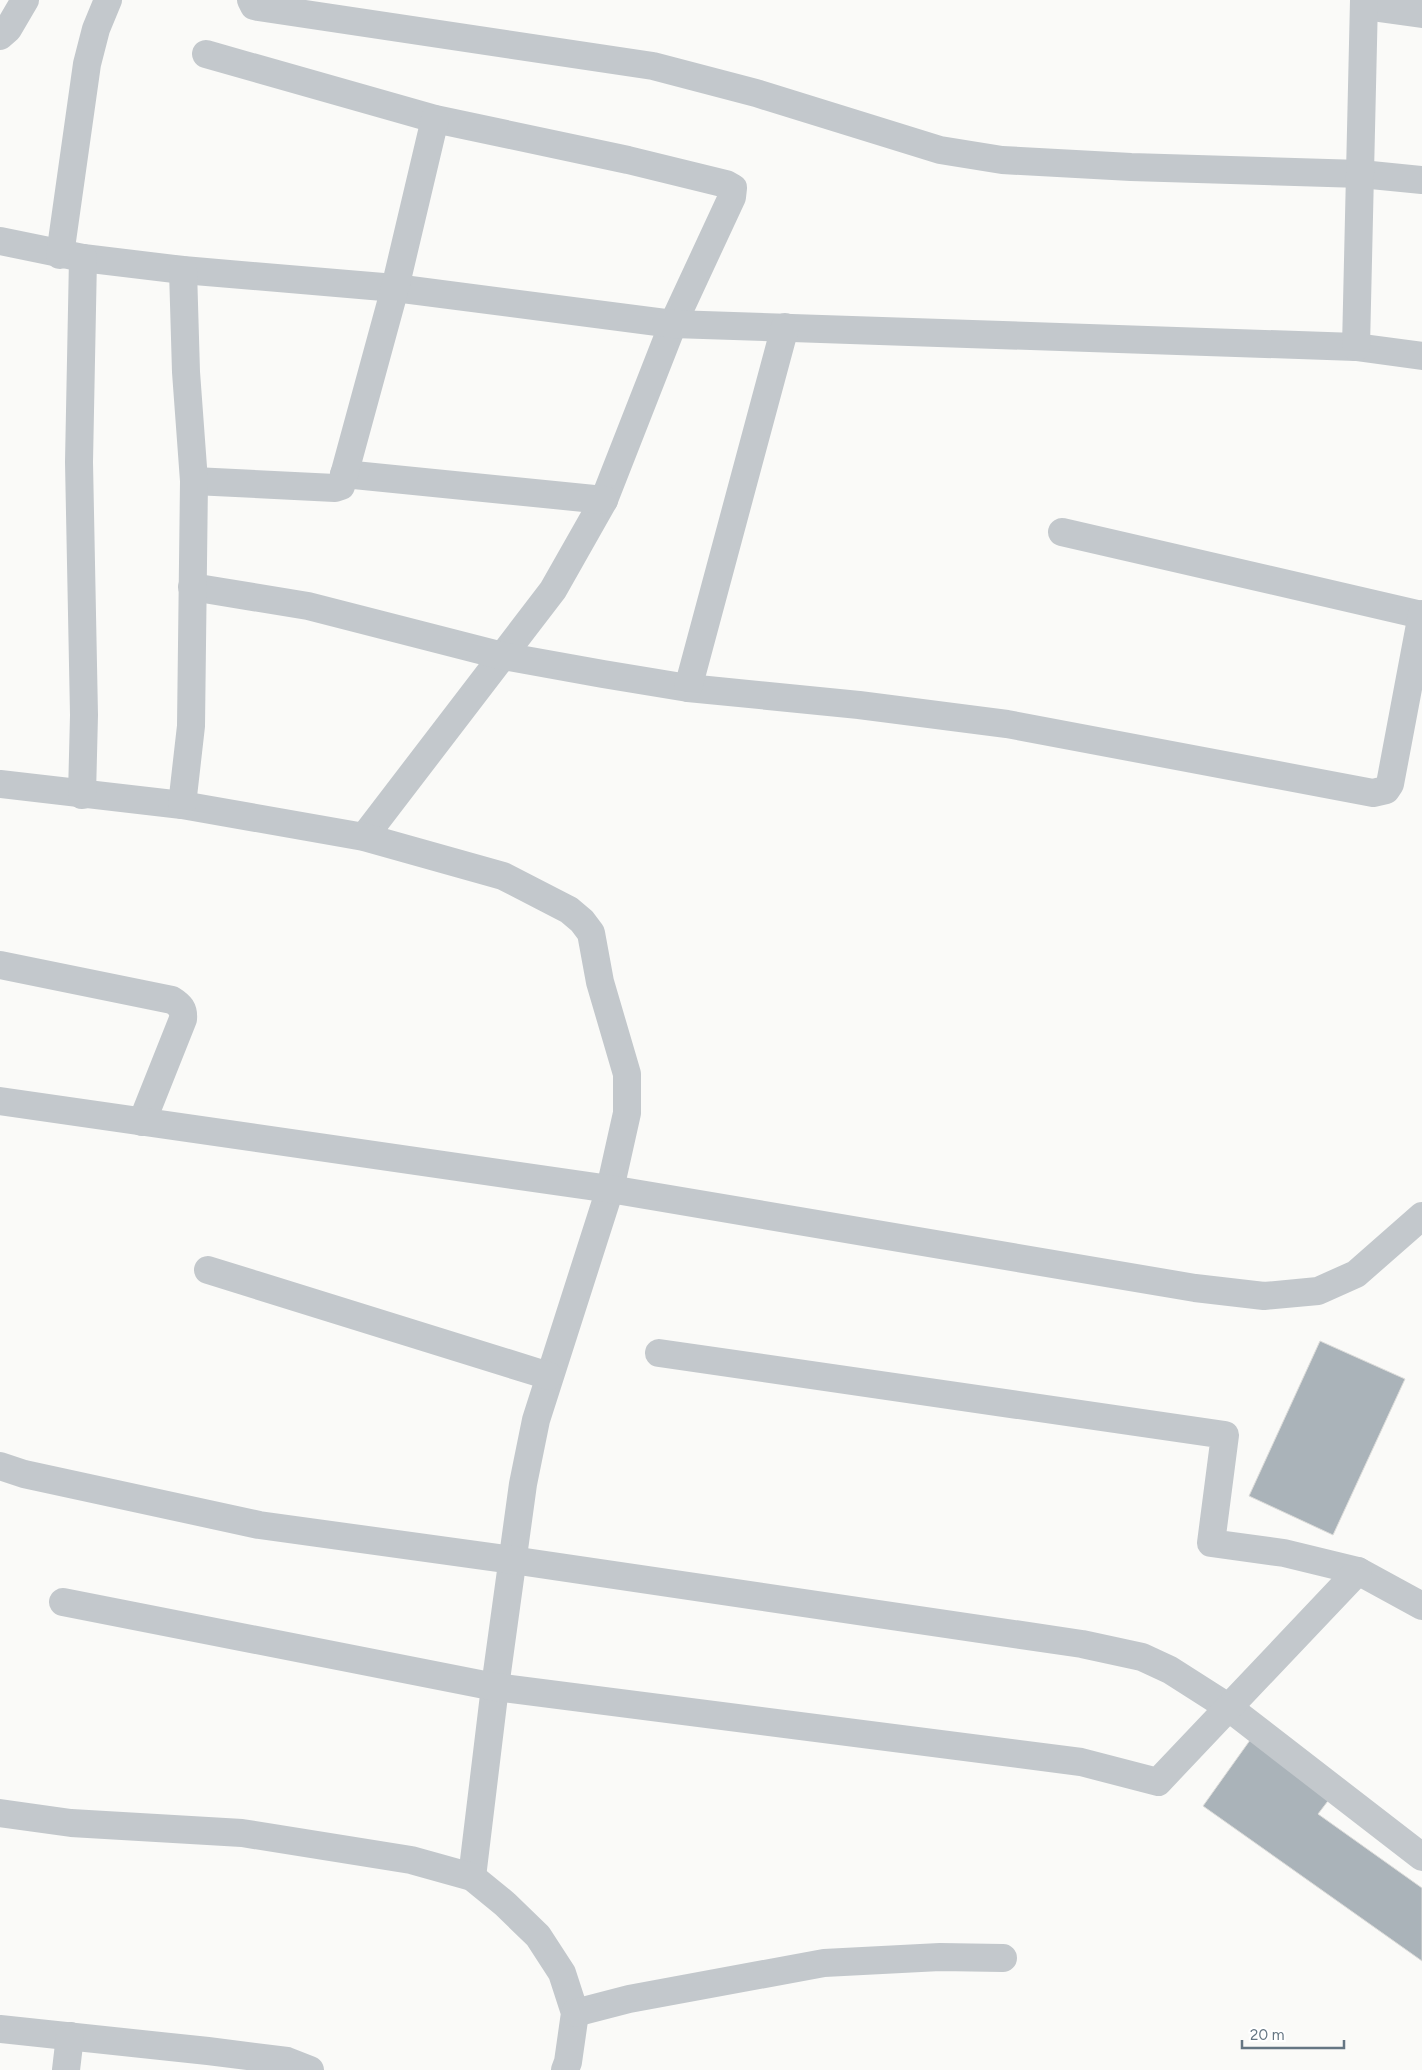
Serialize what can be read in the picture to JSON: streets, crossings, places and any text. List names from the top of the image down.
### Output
{
  "scale_bar": "20 m"
}
